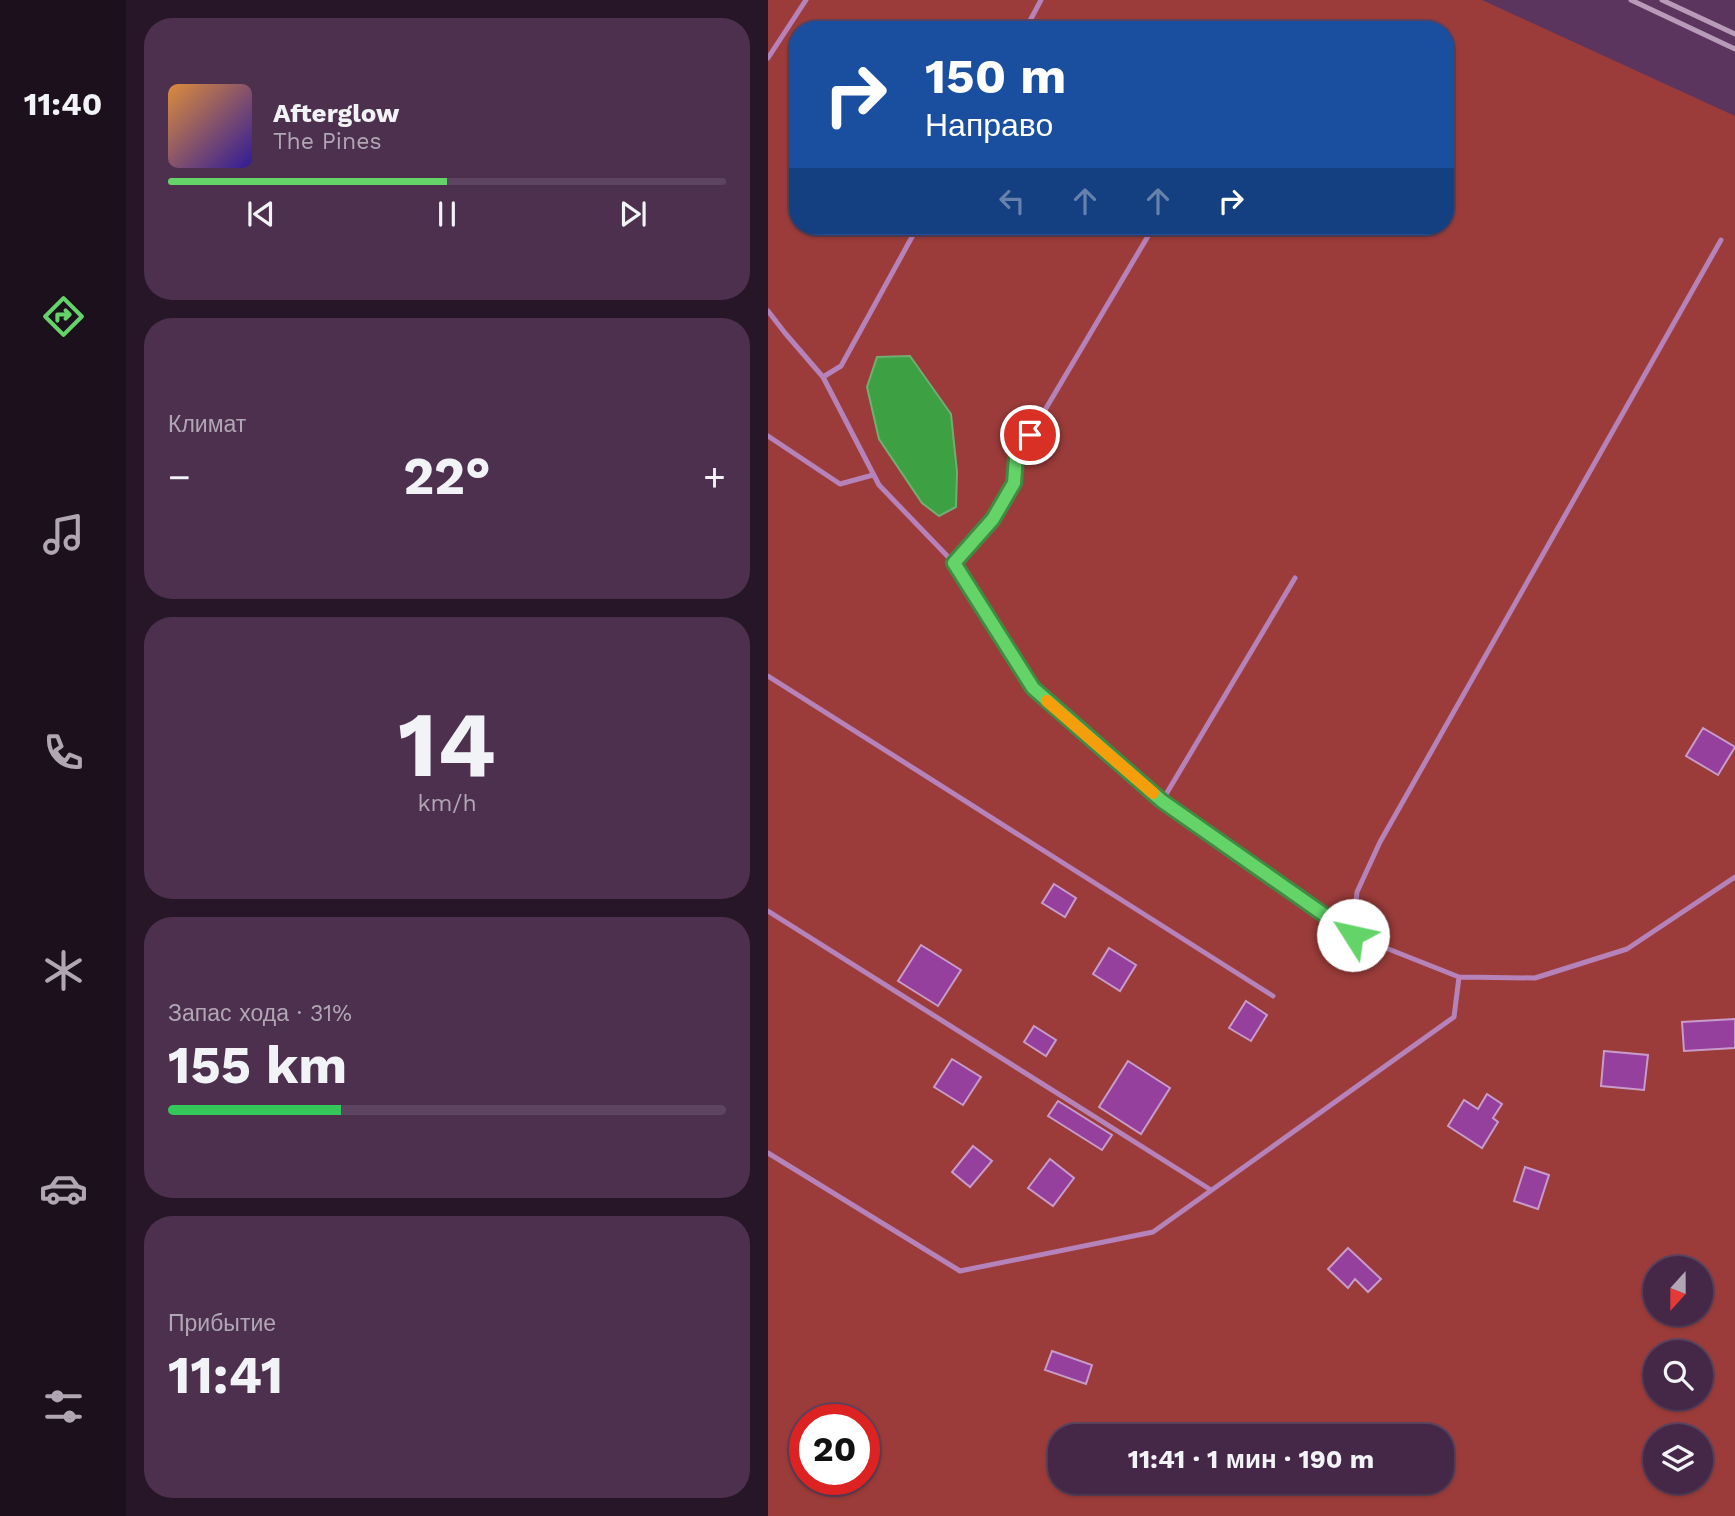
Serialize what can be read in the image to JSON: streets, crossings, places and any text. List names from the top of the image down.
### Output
{
  "north": "bottom",
  "page": {
    "tabs": "11:40",
    "turn": ["150 m", "Направо"],
    "song": ["Afterglow", "The Pines"],
    "tile": [
      "Климат",
      ["14", "km/h"],
      ["Запас хода · 31%", "155 km"],
      ["Прибытие", "11:41"]
    ],
    "heat": ["−", "22°", "+"],
    "limit": "20",
    "trip": "11:41 · 1 мин · 190 m"
  }
}
